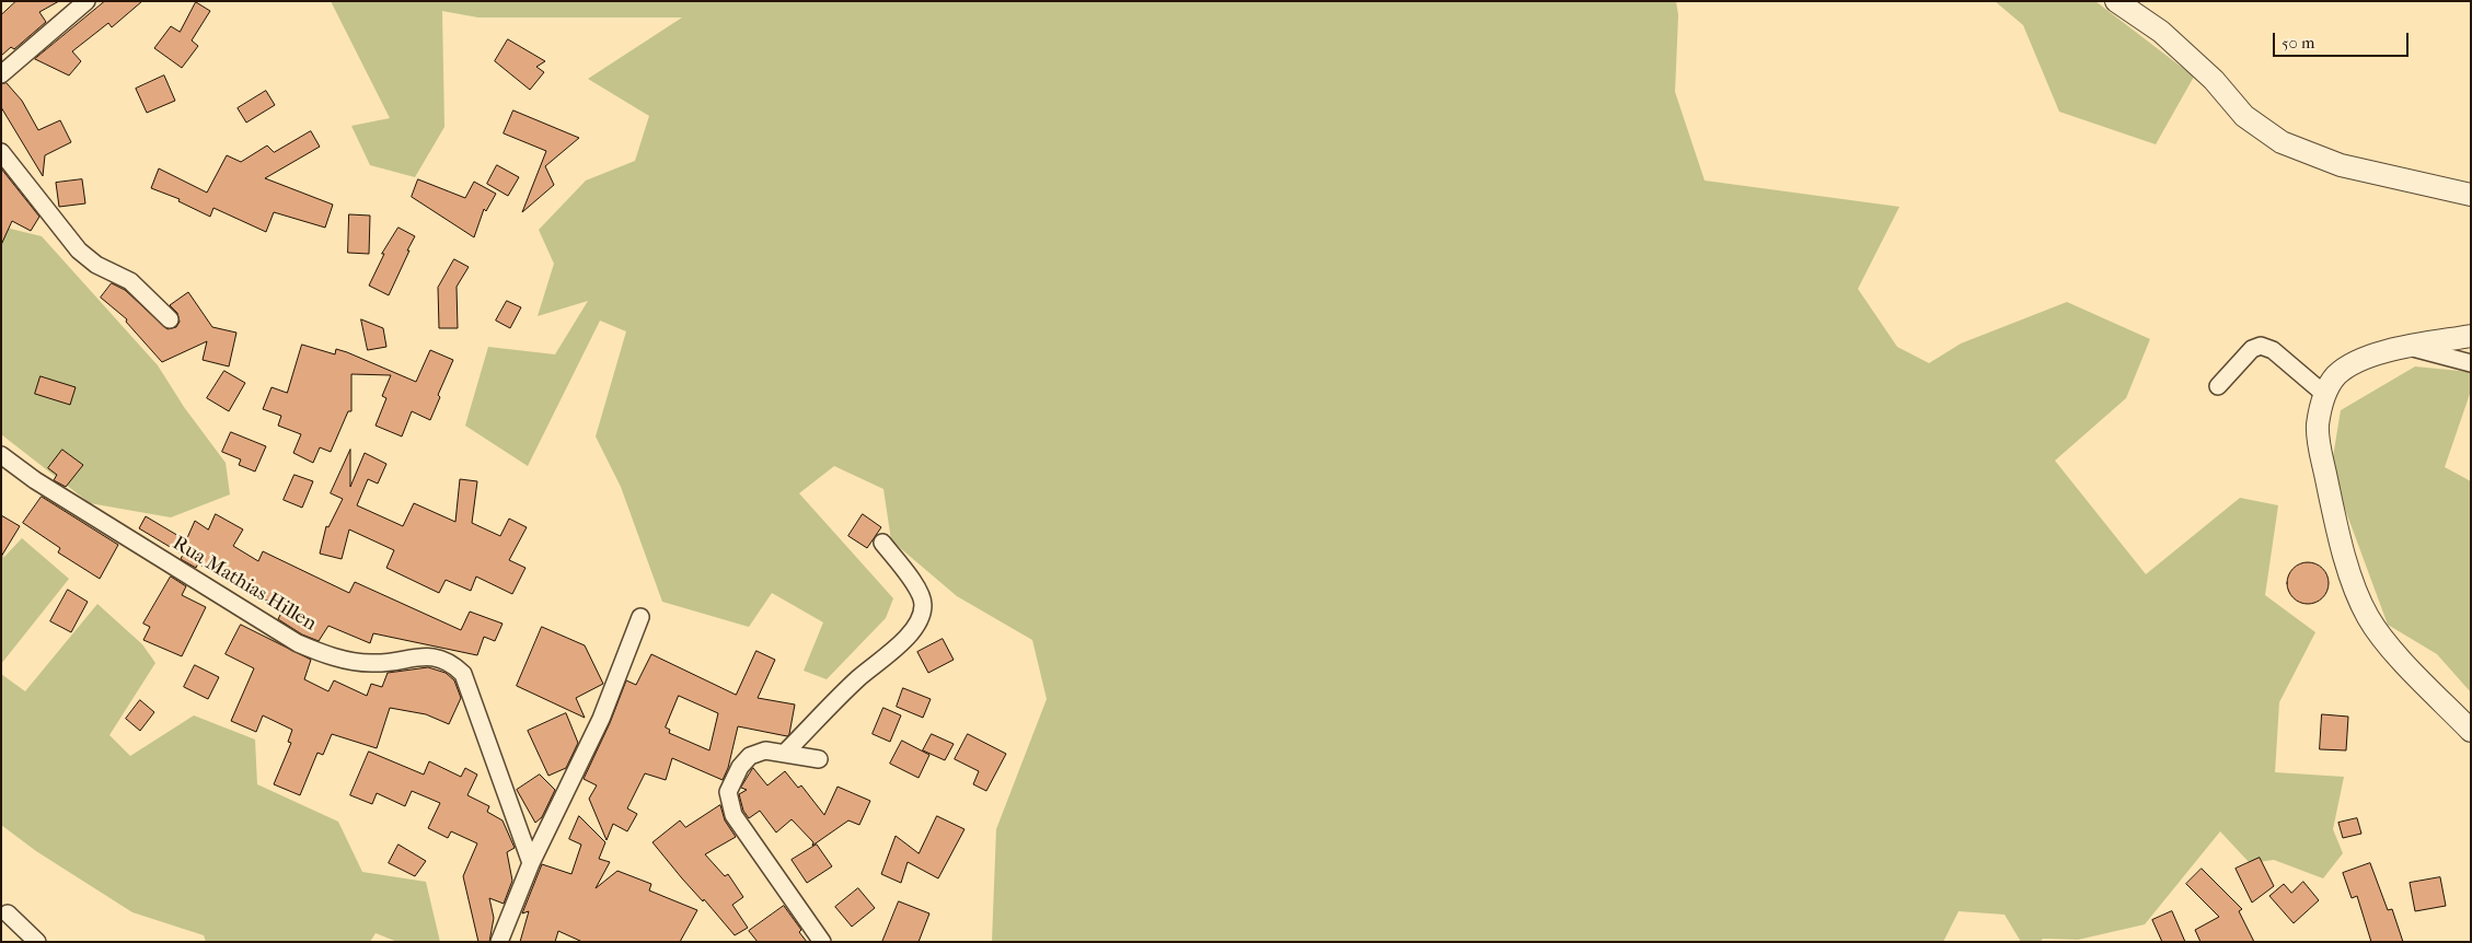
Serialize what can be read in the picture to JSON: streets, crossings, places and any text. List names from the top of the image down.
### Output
{
  "streets": {
    "street": ["Rua Mathias Hillen"]
  },
  "scale_bar": "50 m"
}
